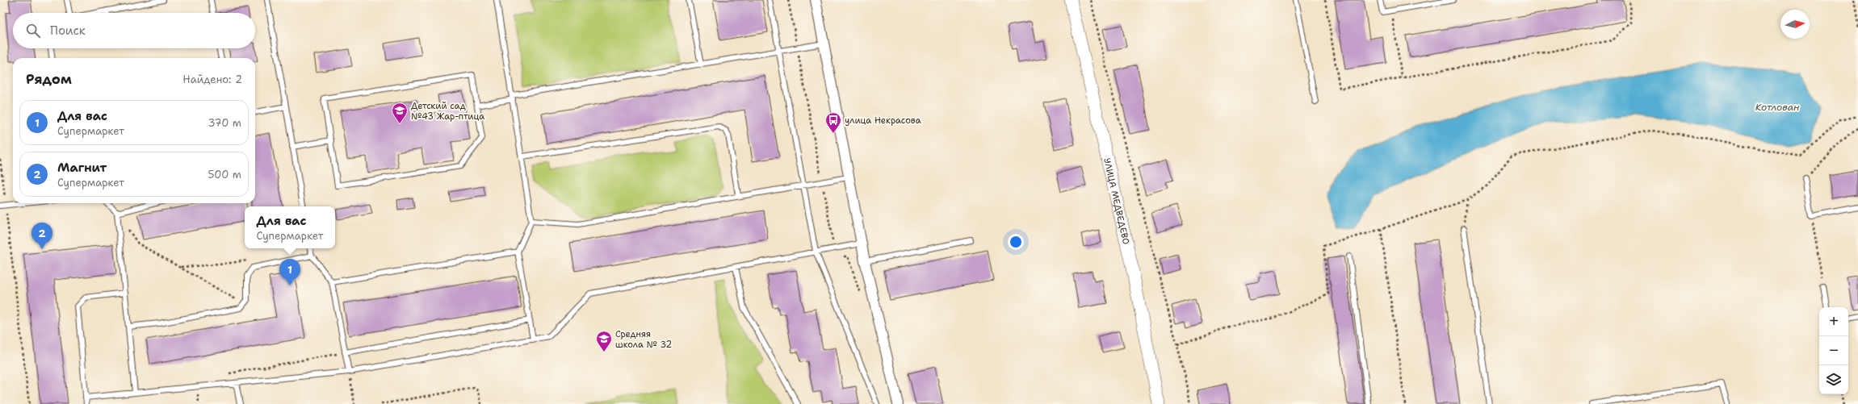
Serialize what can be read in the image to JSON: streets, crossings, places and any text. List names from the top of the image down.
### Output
{
  "streets": {
    "street": ["УЛИЦА МЕДВЕДЕВО"]
  },
  "water": ["Котлован"],
  "places": {
    "school or university": ["Детский сад №43 Жар-птица", "Средняя школа № 32"],
    "bus stop": ["улица Некрасова"]
  },
  "north": "right",
  "page": {
    "search": "Поиск",
    "heading": ["Рядом", "Найдено: 2"],
    "list": [
      {
        "mark": "1",
        "name": "Для вас",
        "note": "Супермаркет",
        "value": "370 m"
      },
      {
        "mark": "2",
        "name": "Магнит",
        "note": "Супермаркет",
        "value": "500 m"
      }
    ],
    "popup": ["Для вас", "Супермаркет"],
    "pins": ["2", "1"],
    "map_buttons": ["+", "−"]
  }
}
